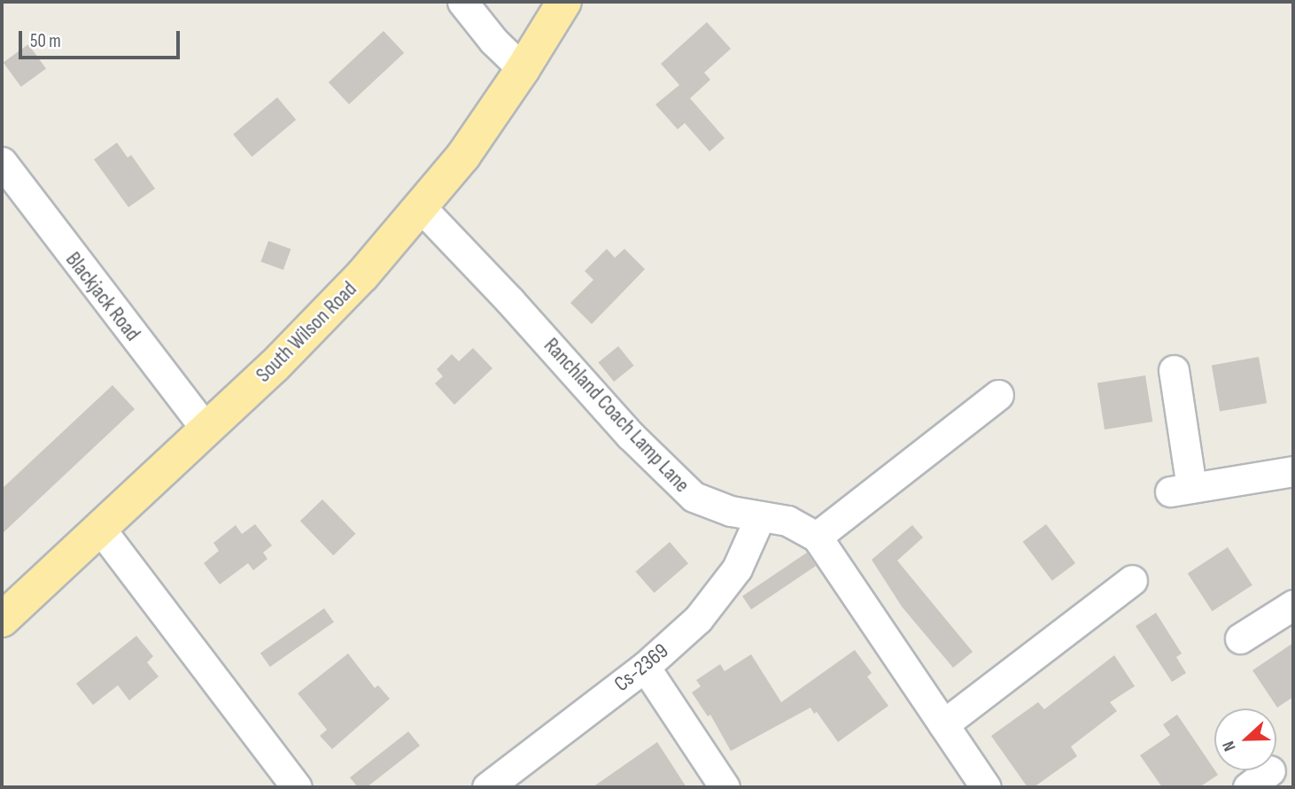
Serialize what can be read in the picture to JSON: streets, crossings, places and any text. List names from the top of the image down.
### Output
{
  "streets": {
    "main road": ["South Wilson Road"],
    "street": ["Blackjack Road", "Ranchland Coach Lamp Lane", "Cs-2369"]
  },
  "crossings": [
    ["Blackjack Road", "South Wilson Road"],
    ["South Wilson Road", "Ranchland Coach Lamp Lane"],
    ["Ranchland Coach Lamp Lane", "Cs-2369"]
  ],
  "scale_bar": "50 m",
  "north": "left"
}
